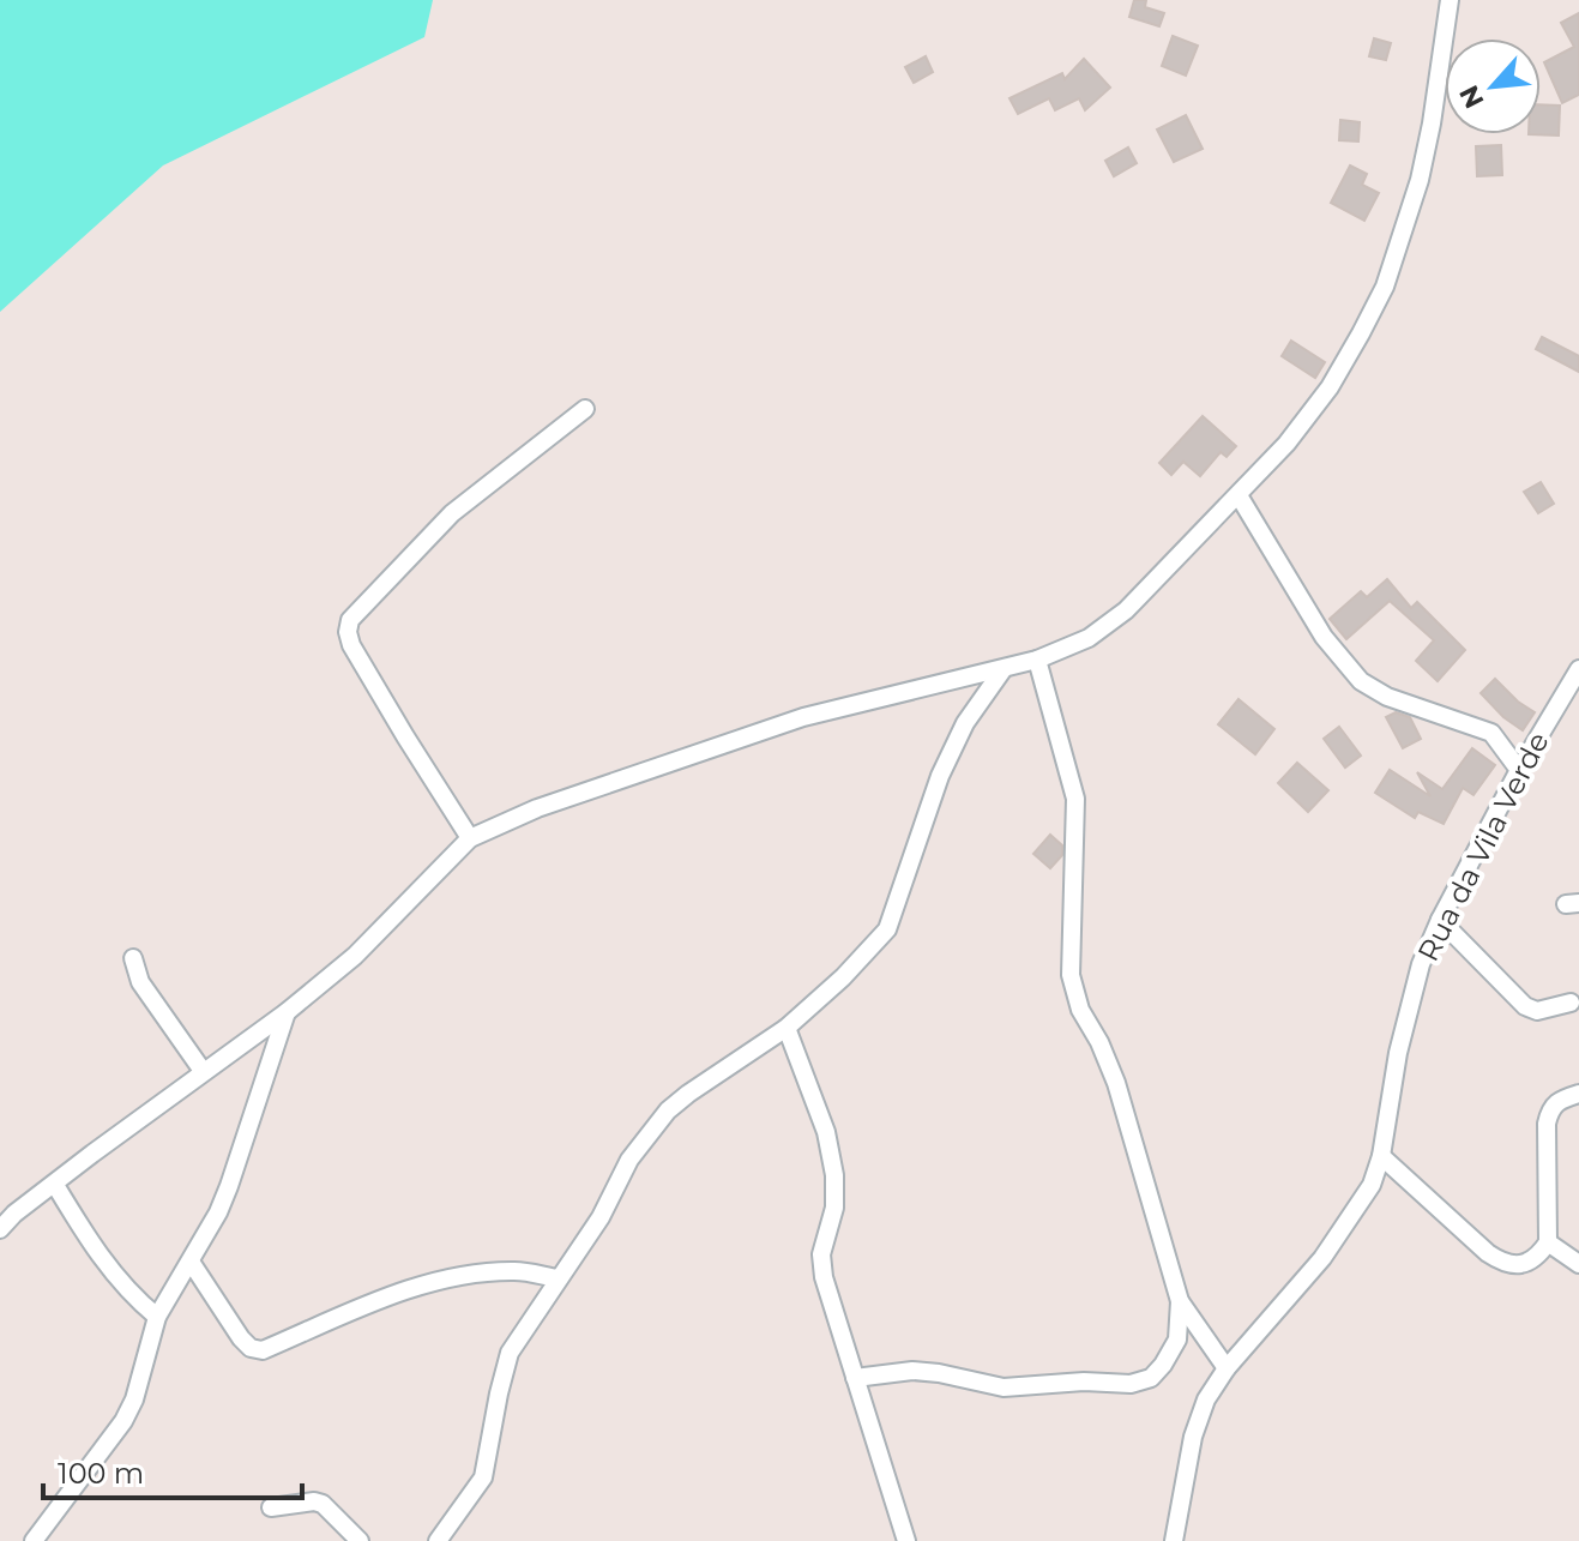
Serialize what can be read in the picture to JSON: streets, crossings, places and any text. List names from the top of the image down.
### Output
{
  "streets": {
    "street": ["Rua da Vila Verde"]
  },
  "scale_bar": "100 m",
  "north": "bottom left"
}
